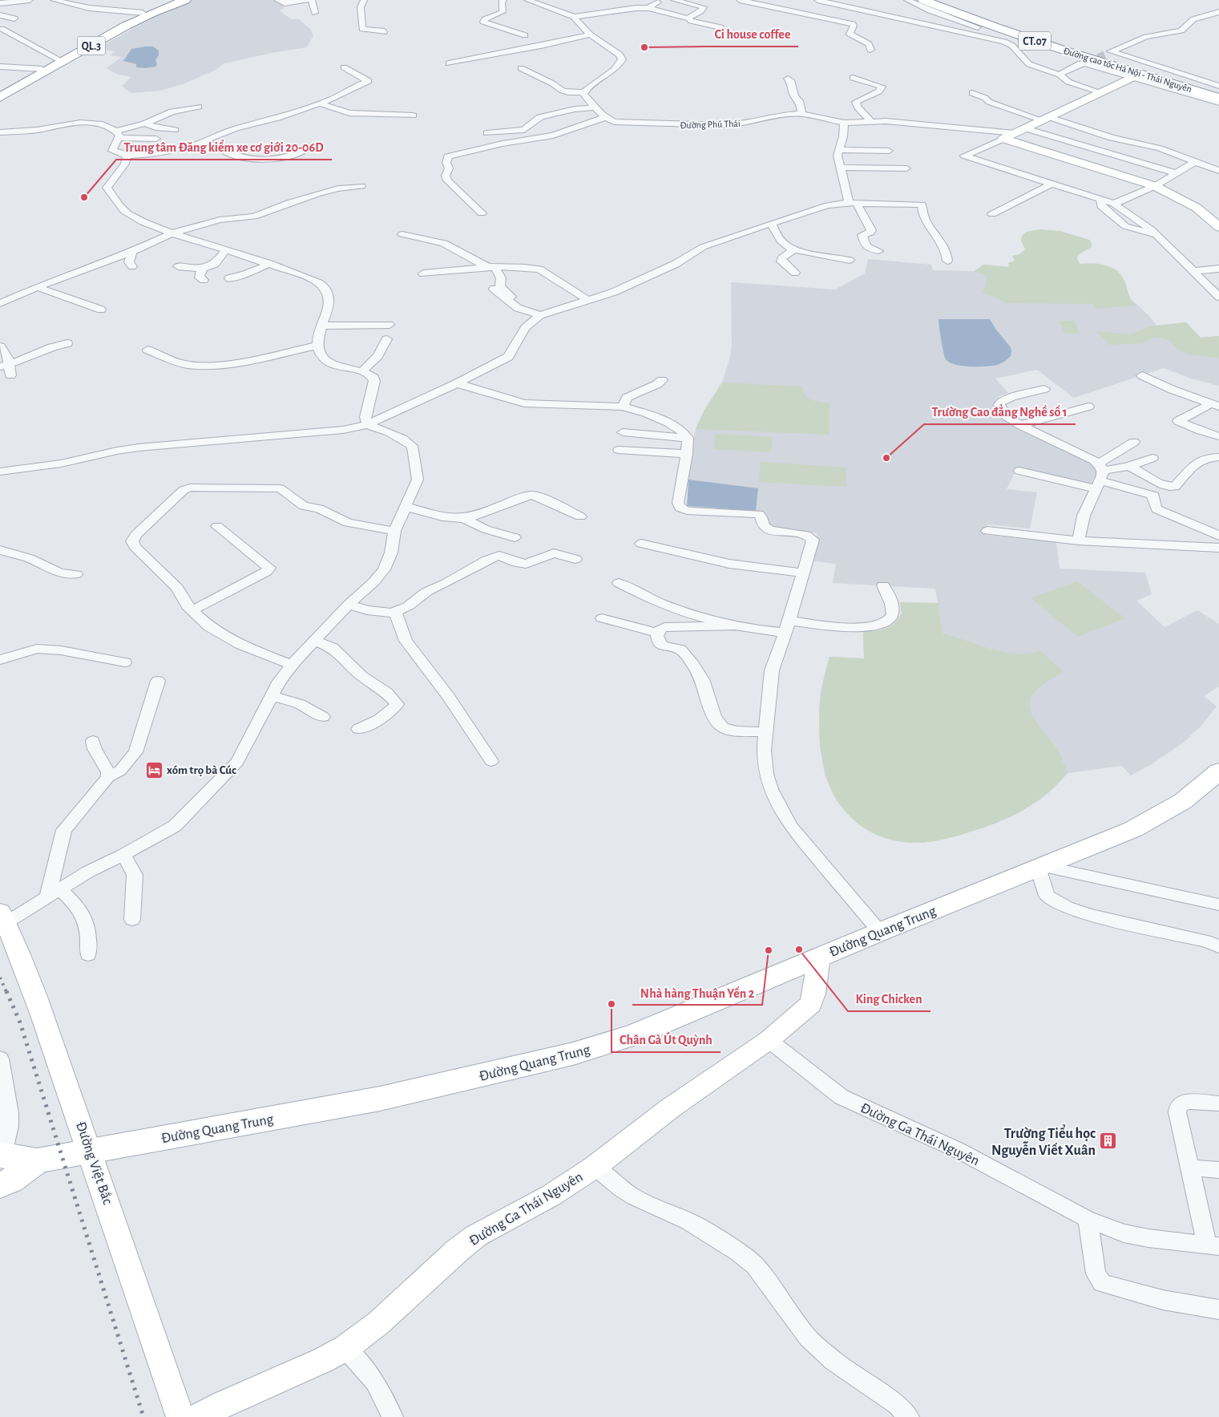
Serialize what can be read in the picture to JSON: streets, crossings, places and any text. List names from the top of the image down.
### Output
{
  "streets": {
    "main road": [
      "CT.07",
      "QL.3",
      "Đường cao tốc Hà Nội - Thái Nguyên",
      "Đường Quang Trung"
    ],
    "street": ["Đường Phú Thái", "Đường Ga Thái Nguyên", "Đường Việt Bắc"]
  },
  "crossings": [
    ["Đường Quang Trung", "Đường Ga Thái Nguyên"],
    ["Đường Quang Trung", "Đường Việt Bắc"]
  ],
  "places": {
    "other": [
      "Ci house coffee",
      "Trung tâm Đăng kiểm xe cơ giới 20-06D",
      "Trường Cao đẳng Nghề số 1",
      "King Chicken",
      "Nhà hàng Thuận Yến 2",
      "Chân Gà Út Quỳnh"
    ],
    "hotel": ["xóm trọ bà Cúc"],
    "building": ["Trường Tiểu học Nguyễn Viết Xuân"]
  }
}
